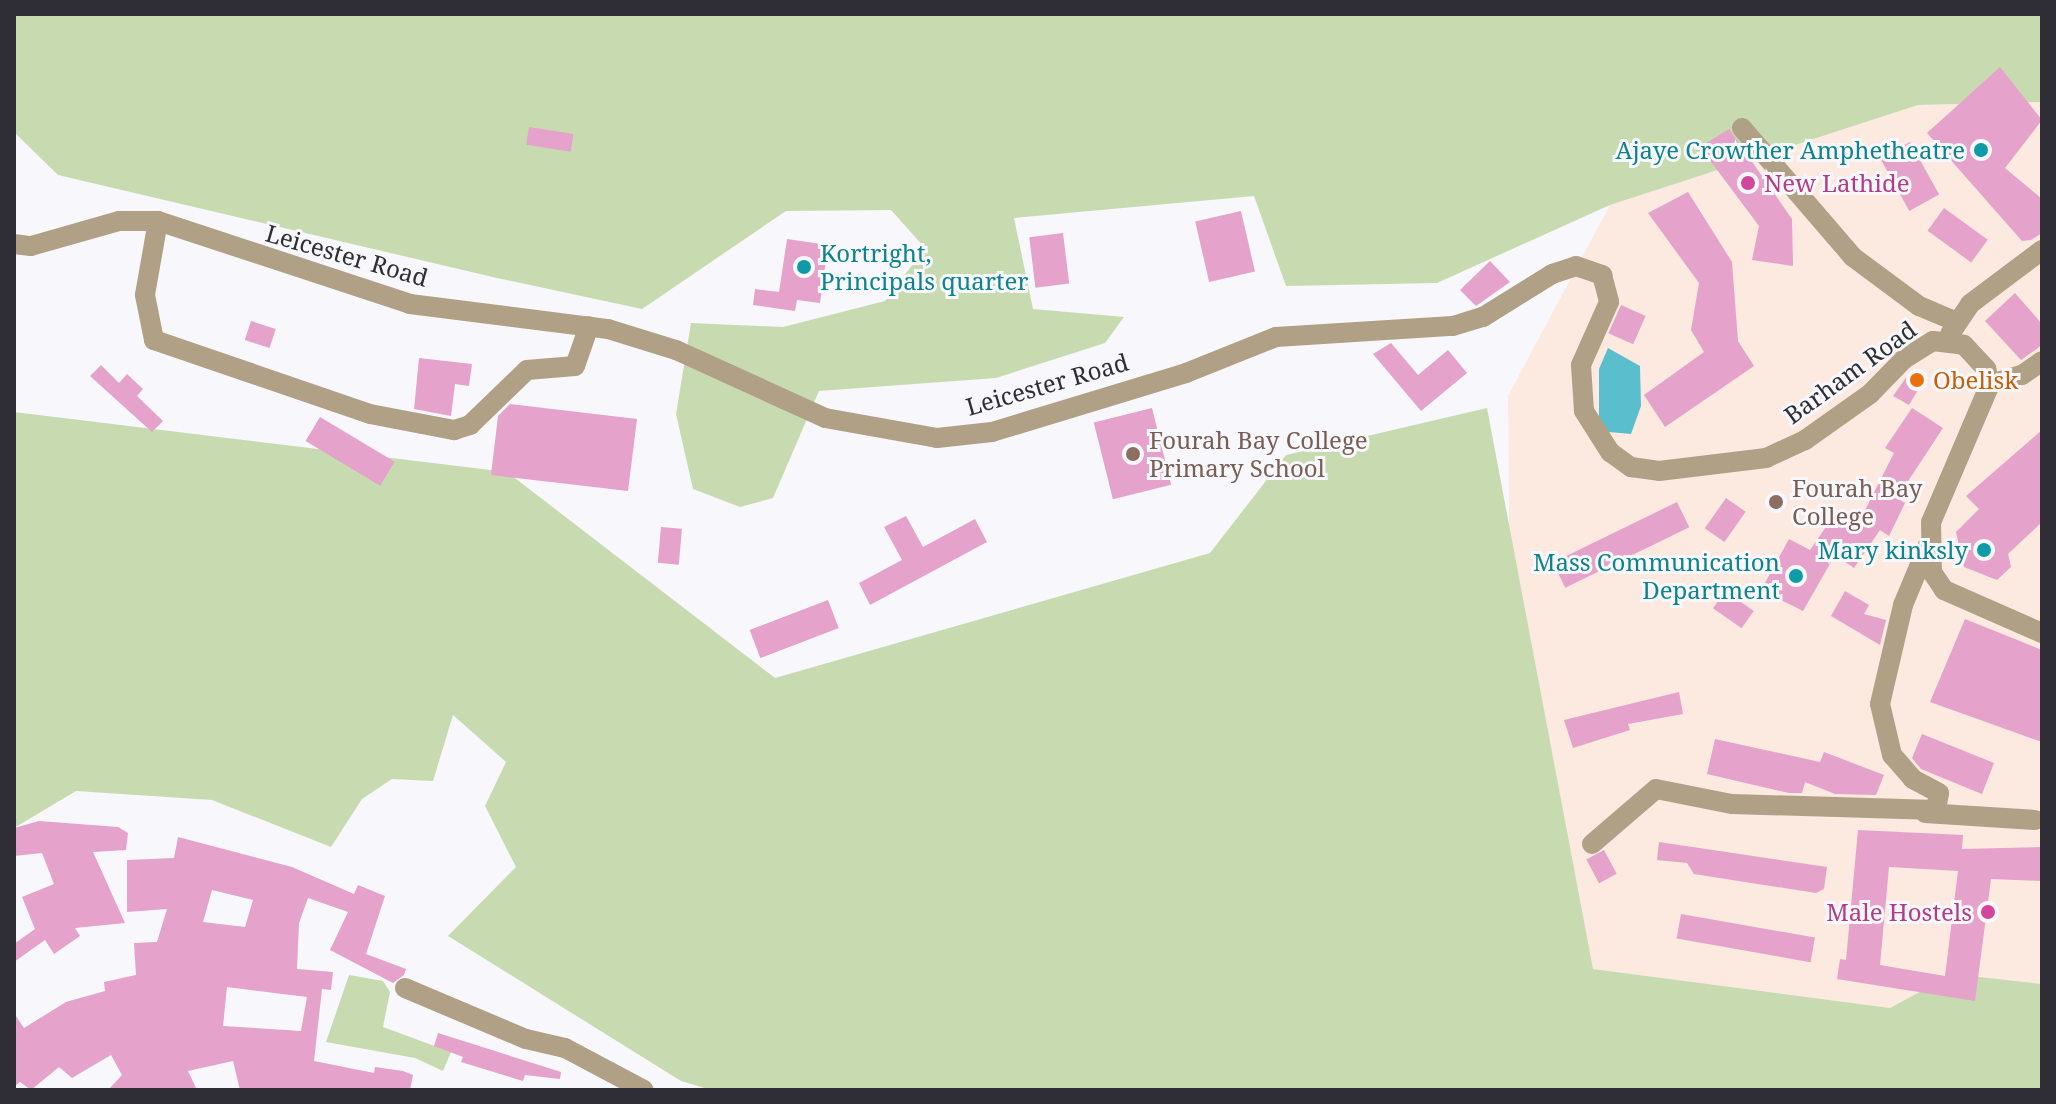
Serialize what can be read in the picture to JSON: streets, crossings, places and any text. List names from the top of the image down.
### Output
{
  "streets": {
    "street": ["Leicester Road", "Barham Road"]
  },
  "crossings": [
    ["Leicester Road", "Barham Road"]
  ],
  "places": [
    "Ajaye Crowther Amphetheatre",
    "New Lathide",
    "Kortright, Principals quarter",
    "Obelisk",
    "Fourah Bay College Primary School",
    "Fourah Bay College",
    "Mary kinksly",
    "Mass Communication Department",
    "Male Hostels"
  ]
}
